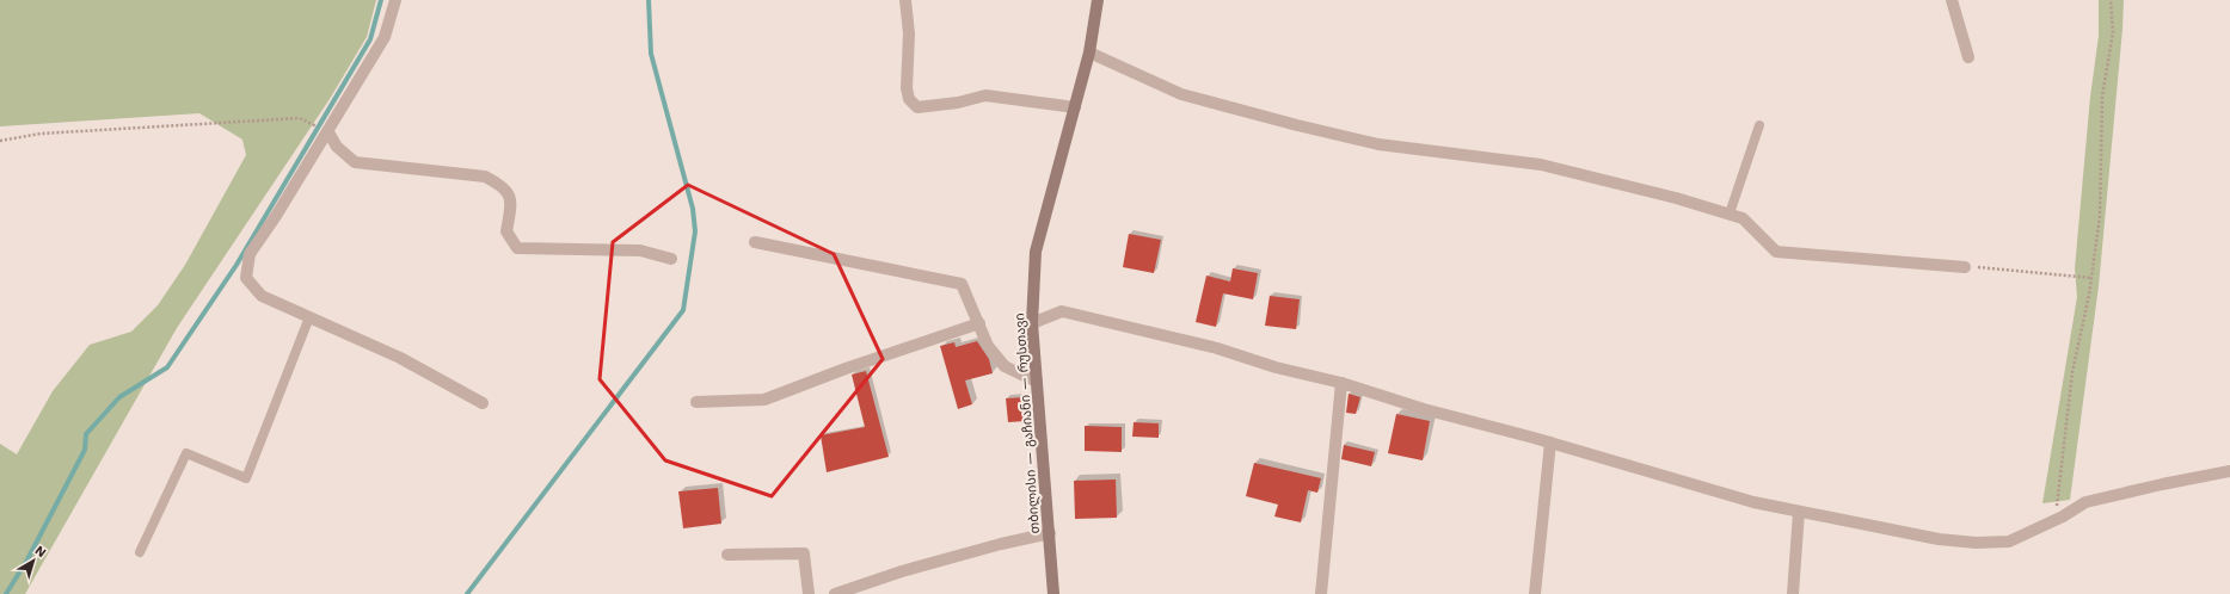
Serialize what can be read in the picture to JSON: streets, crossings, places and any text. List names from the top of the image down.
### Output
{
  "streets": {
    "main road": ["თბილისი — გაჩიანი — რუსთავი"]
  },
  "north": "top right"
}
